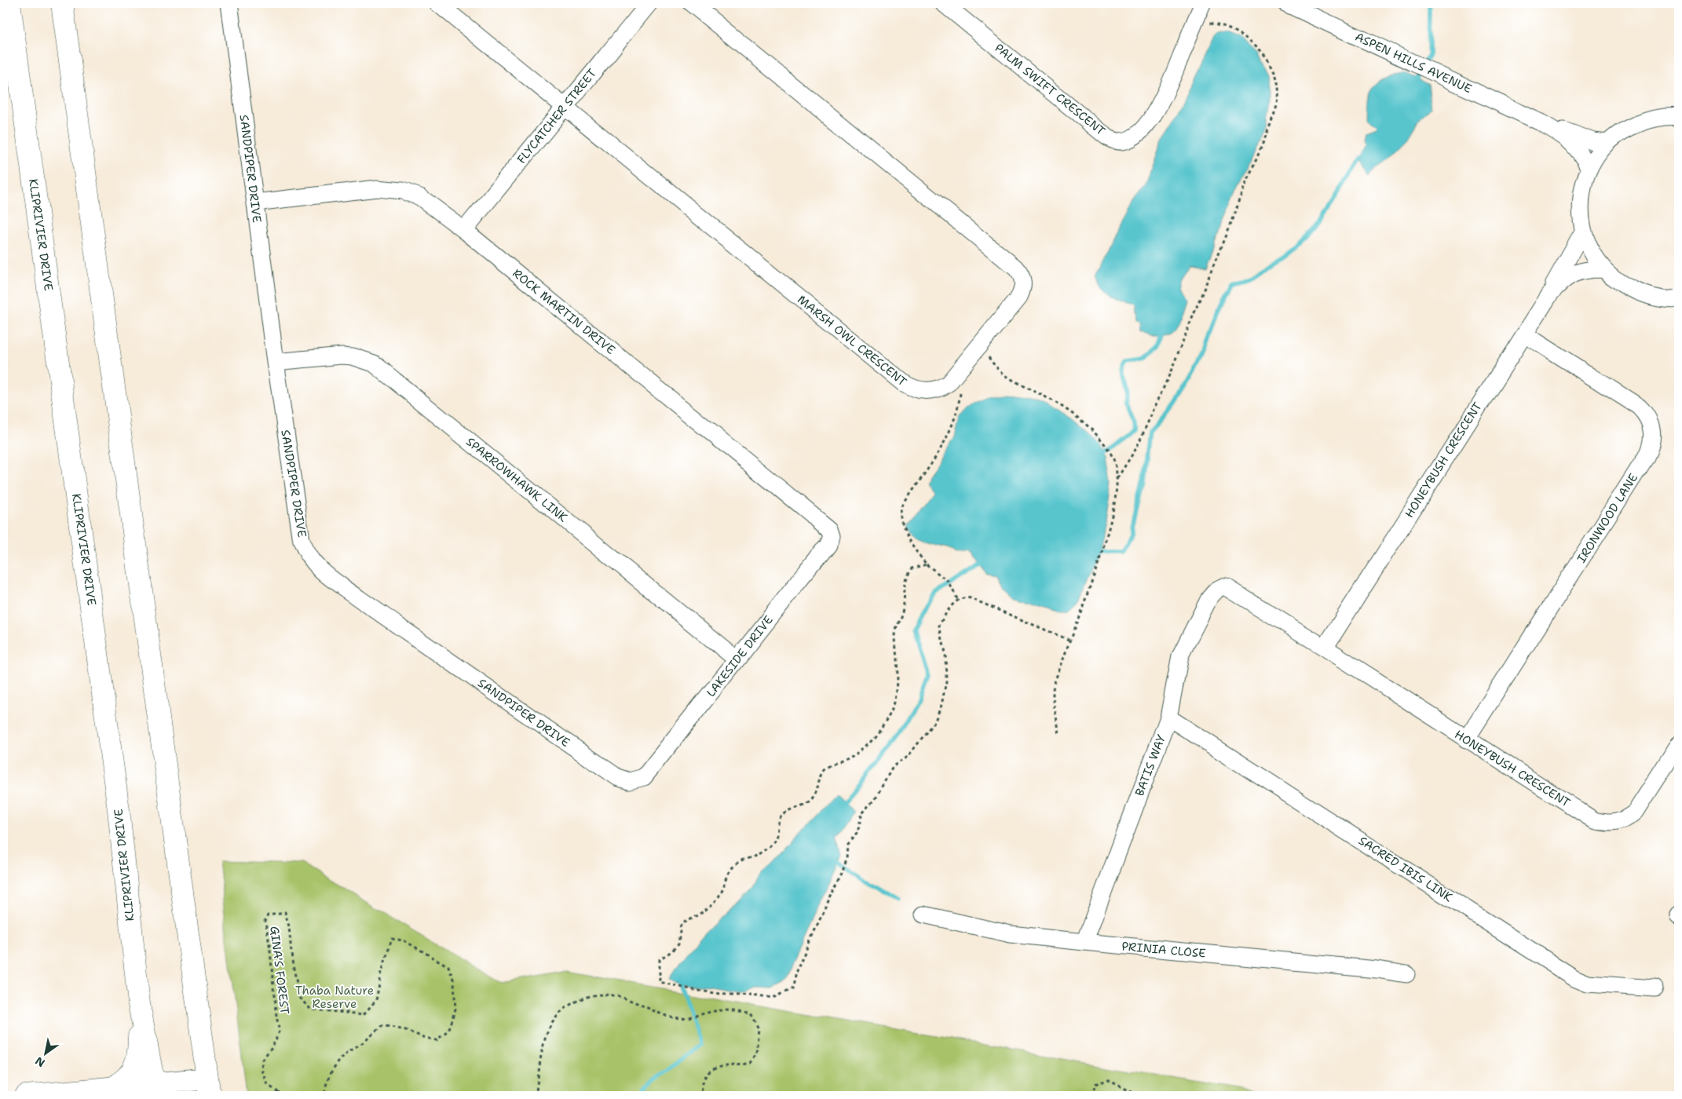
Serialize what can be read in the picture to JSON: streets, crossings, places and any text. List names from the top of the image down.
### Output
{
  "streets": {
    "main road": ["KLIPRIVIER DRIVE"],
    "street": [
      "ASPEN HILLS AVENUE",
      "PALM SWIFT CRESCENT",
      "FLYCATCHER STREET",
      "SANDPIPER DRIVE",
      "ROCK MARTIN DRIVE",
      "MARSH OWL CRESCENT",
      "HONEYBUSH CRESCENT",
      "SPARROWHAWK LINK",
      "IRONWOOD LANE",
      "LAKESIDE DRIVE",
      "BATIS WAY",
      "SACRED IBIS LINK",
      "PRINIA CLOSE"
    ],
    "path": ["GINA'S FOREST"]
  },
  "crossings": [
    ["FLYCATCHER STREET", "ROCK MARTIN DRIVE"],
    ["FLYCATCHER STREET", "MARSH OWL CRESCENT"],
    ["SANDPIPER DRIVE", "ROCK MARTIN DRIVE"],
    ["SANDPIPER DRIVE", "SPARROWHAWK LINK"],
    ["SANDPIPER DRIVE", "LAKESIDE DRIVE"],
    ["ROCK MARTIN DRIVE", "LAKESIDE DRIVE"],
    ["HONEYBUSH CRESCENT", "IRONWOOD LANE"],
    ["HONEYBUSH CRESCENT", "BATIS WAY"],
    ["SPARROWHAWK LINK", "LAKESIDE DRIVE"],
    ["BATIS WAY", "SACRED IBIS LINK"],
    ["BATIS WAY", "PRINIA CLOSE"]
  ],
  "parks": ["Thaba Nature Reserve"],
  "north": "bottom left"
}
